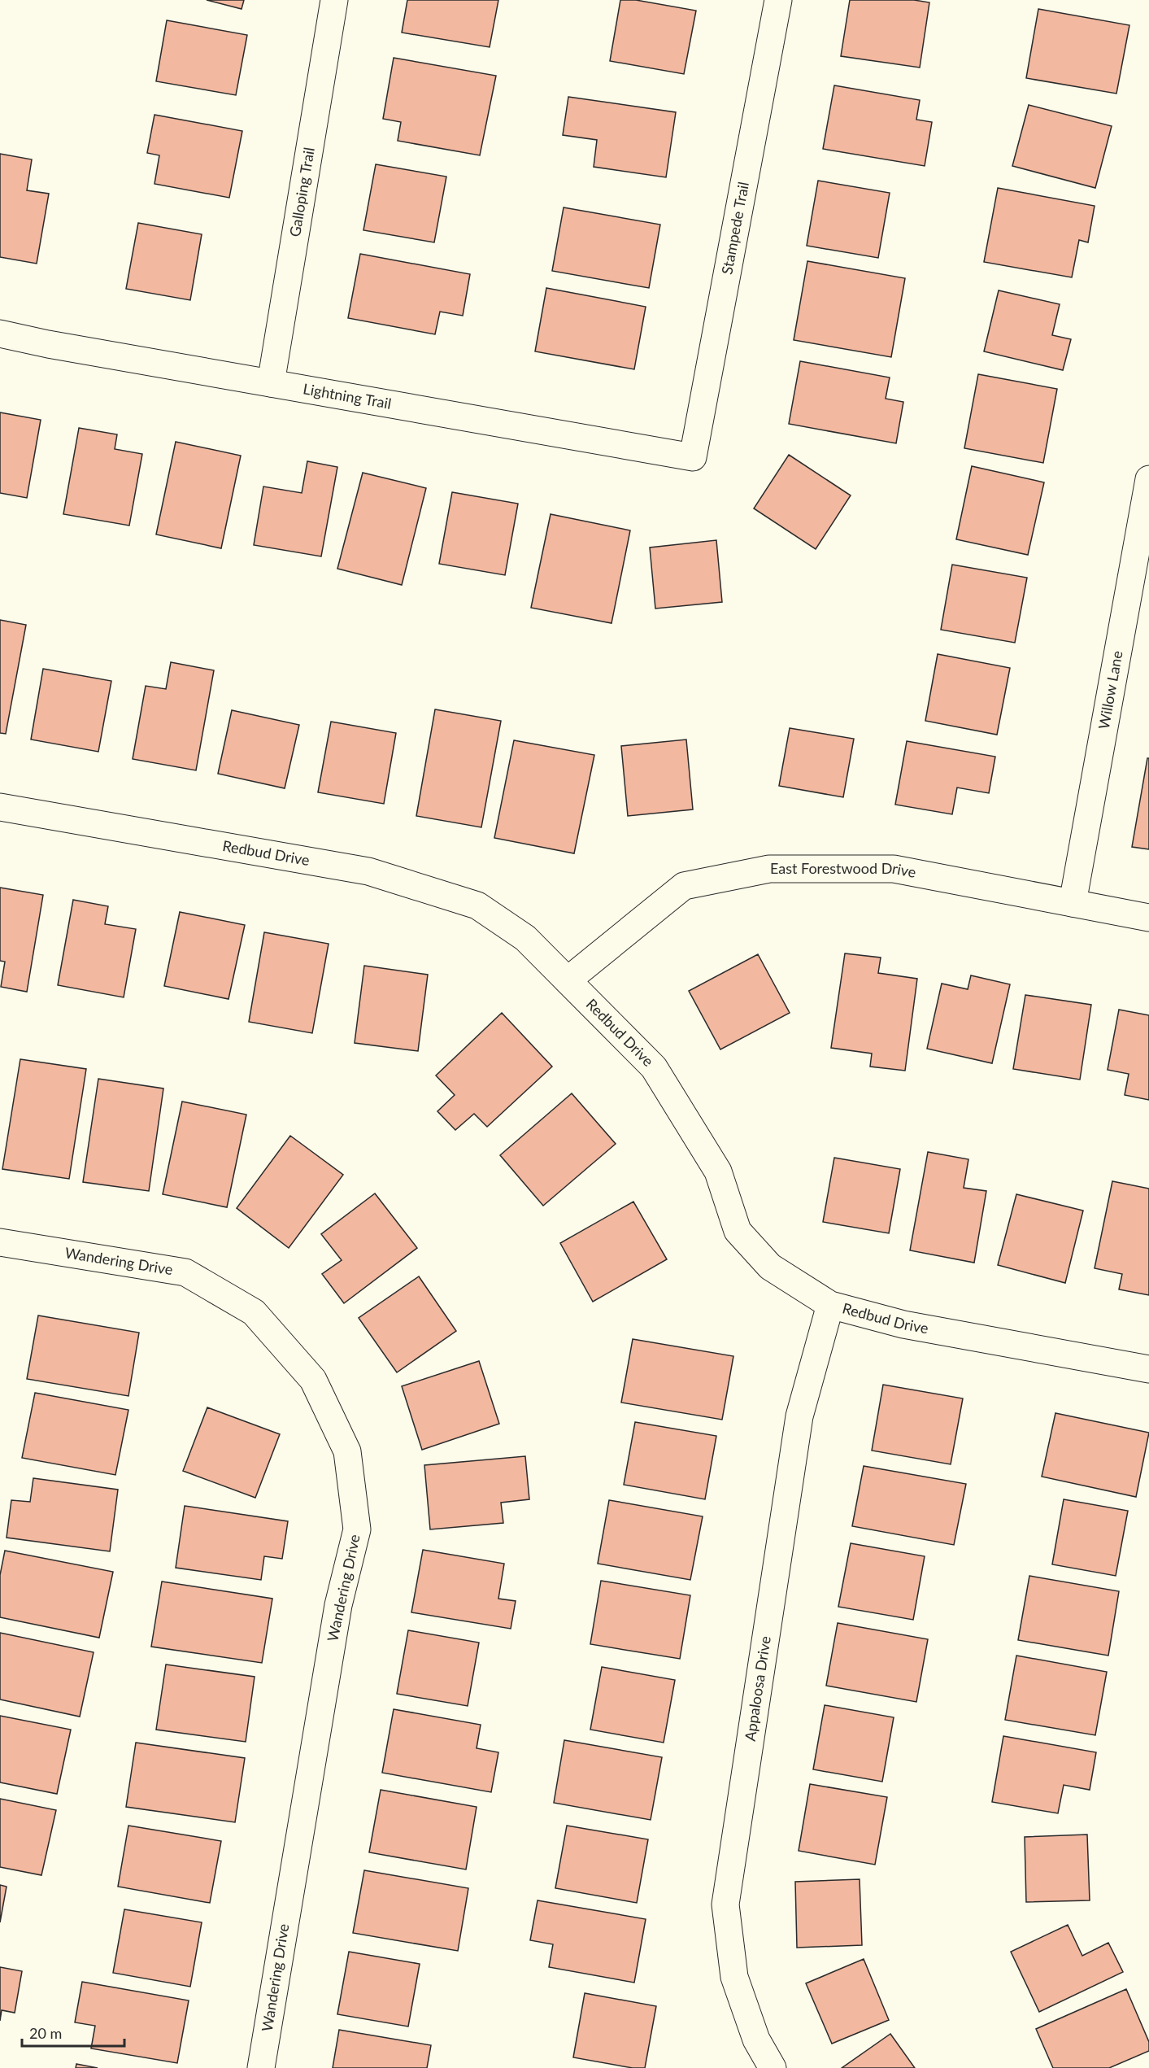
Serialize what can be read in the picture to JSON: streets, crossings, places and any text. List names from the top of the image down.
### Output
{
  "streets": {
    "street": [
      "Galloping Trail",
      "Stampede Trail",
      "Lightning Trail",
      "Willow Lane",
      "Redbud Drive",
      "East Forestwood Drive",
      "Wandering Drive",
      "Appaloosa Drive"
    ]
  },
  "crossings": [
    ["Galloping Trail", "Lightning Trail"],
    ["Stampede Trail", "Lightning Trail"],
    ["Willow Lane", "East Forestwood Drive"],
    ["Redbud Drive", "East Forestwood Drive"],
    ["Redbud Drive", "Appaloosa Drive"]
  ],
  "scale_bar": "20 m"
}
